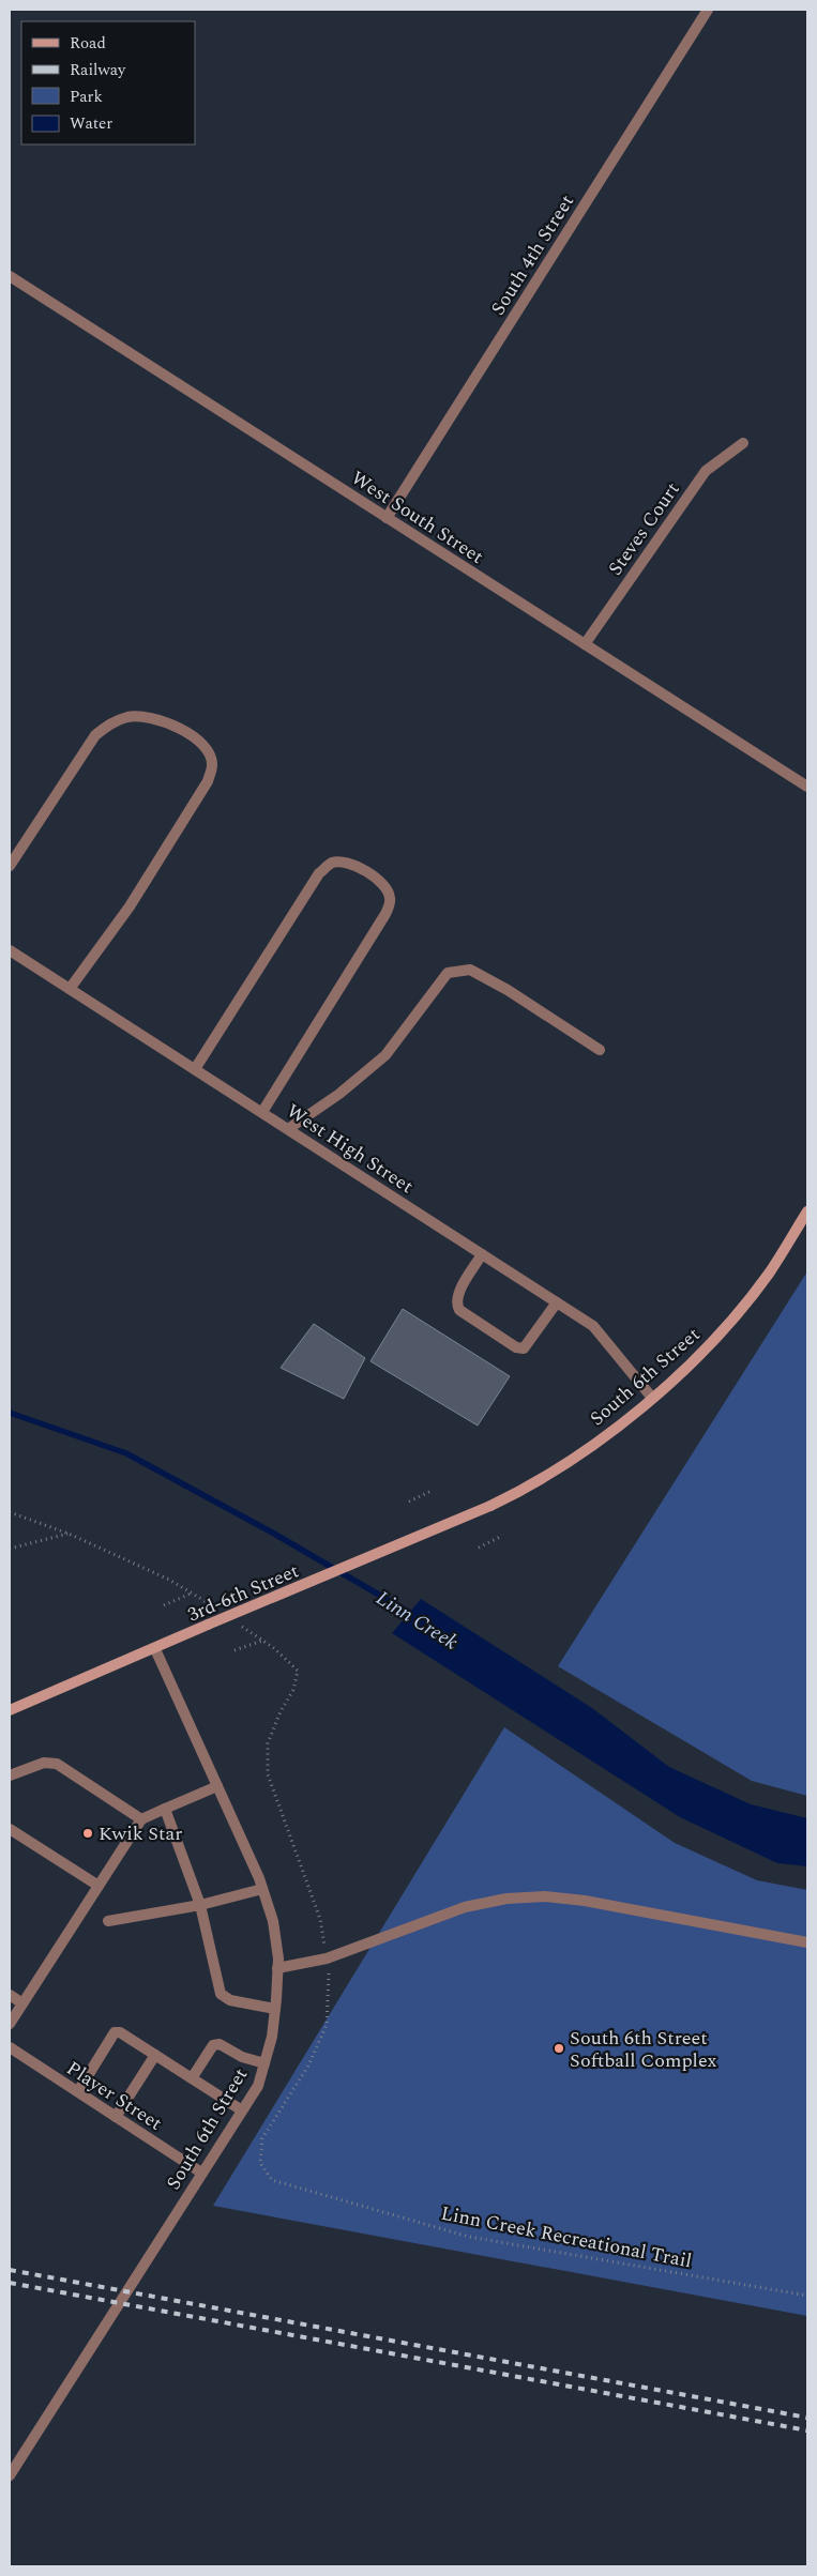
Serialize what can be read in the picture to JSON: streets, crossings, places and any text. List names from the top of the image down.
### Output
{
  "streets": {
    "main road": ["South 6th Street", "3rd-6th Street"],
    "street": [
      "South 4th Street",
      "West South Street",
      "Steves Court",
      "West High Street",
      "Player Street"
    ],
    "path": ["Linn Creek Recreational Trail"]
  },
  "crossings": [
    ["South 4th Street", "West South Street"],
    ["West South Street", "Steves Court"],
    ["West High Street", "South 6th Street"],
    ["South 6th Street", "3rd-6th Street"],
    ["South 6th Street", "Player Street"]
  ],
  "water": ["Linn Creek"],
  "places": ["Kwik Star", "South 6th Street Softball Complex"],
  "legend": [
    "Road",
    "Railway",
    "Park",
    "Water"
  ]
}
